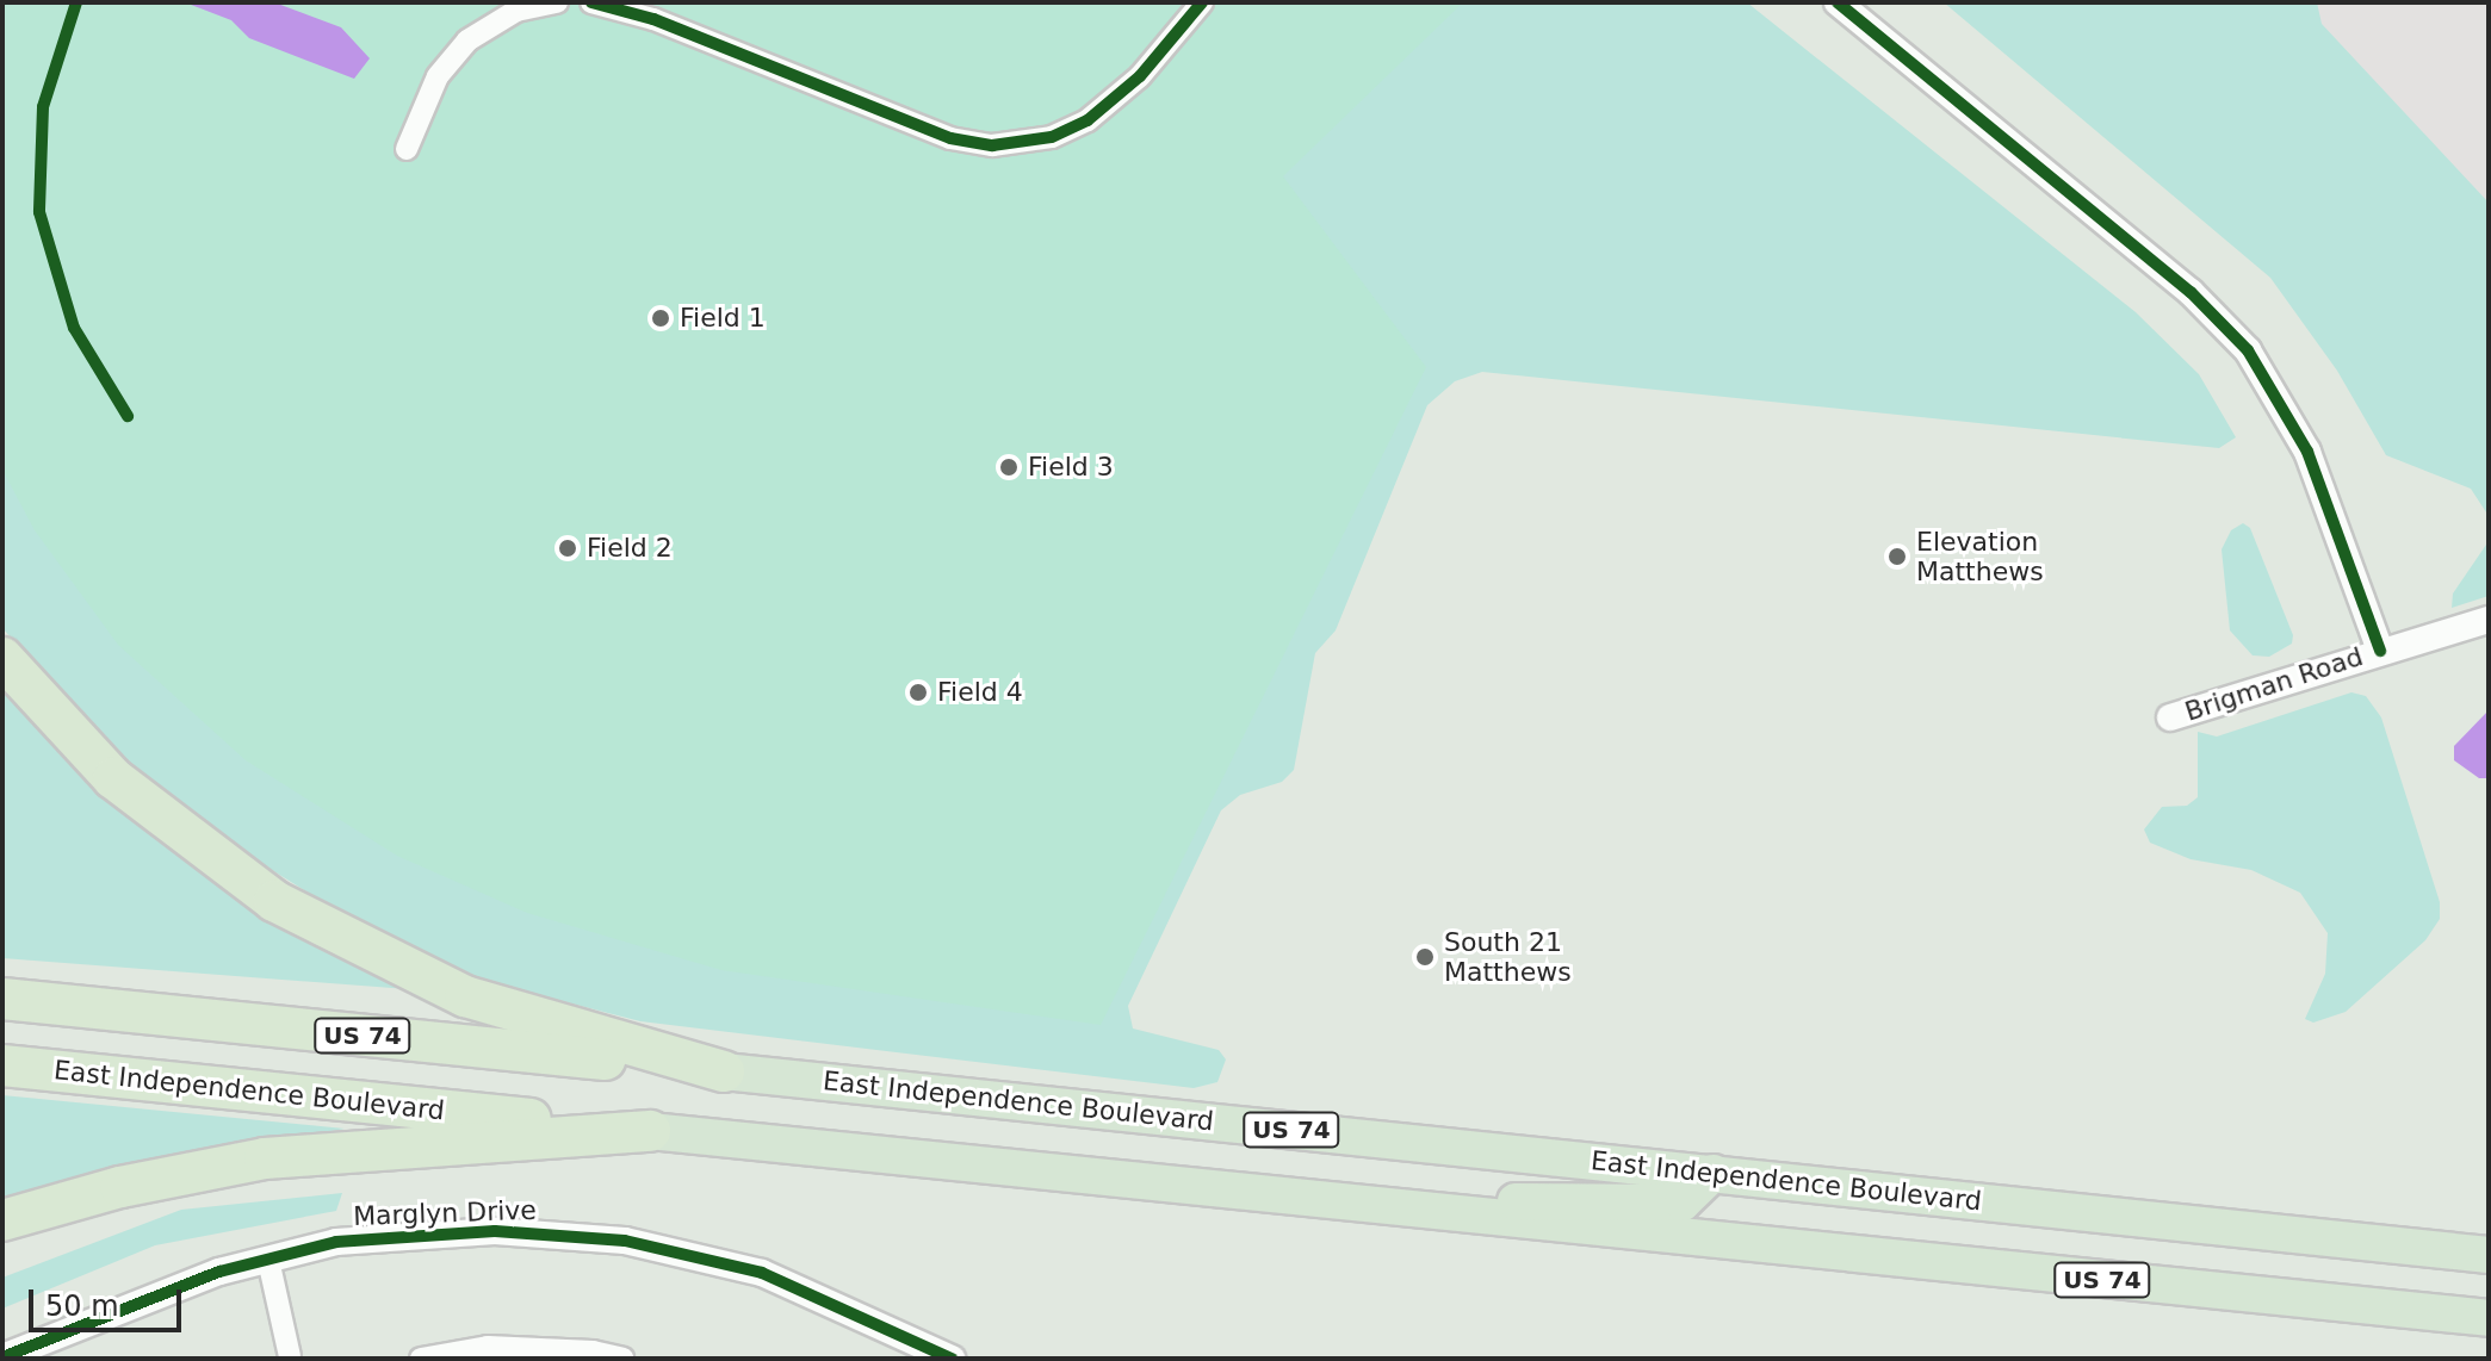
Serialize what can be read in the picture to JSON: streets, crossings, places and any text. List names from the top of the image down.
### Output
{
  "streets": {
    "highway": ["US 74", "East Independence Boulevard"],
    "street": ["Brigman Road", "Marglyn Drive"]
  },
  "places": [
    "Field 1",
    "Field 3",
    "Field 2",
    "Elevation Matthews",
    "Field 4",
    "South 21 Matthews"
  ],
  "scale_bar": "50 m"
}
